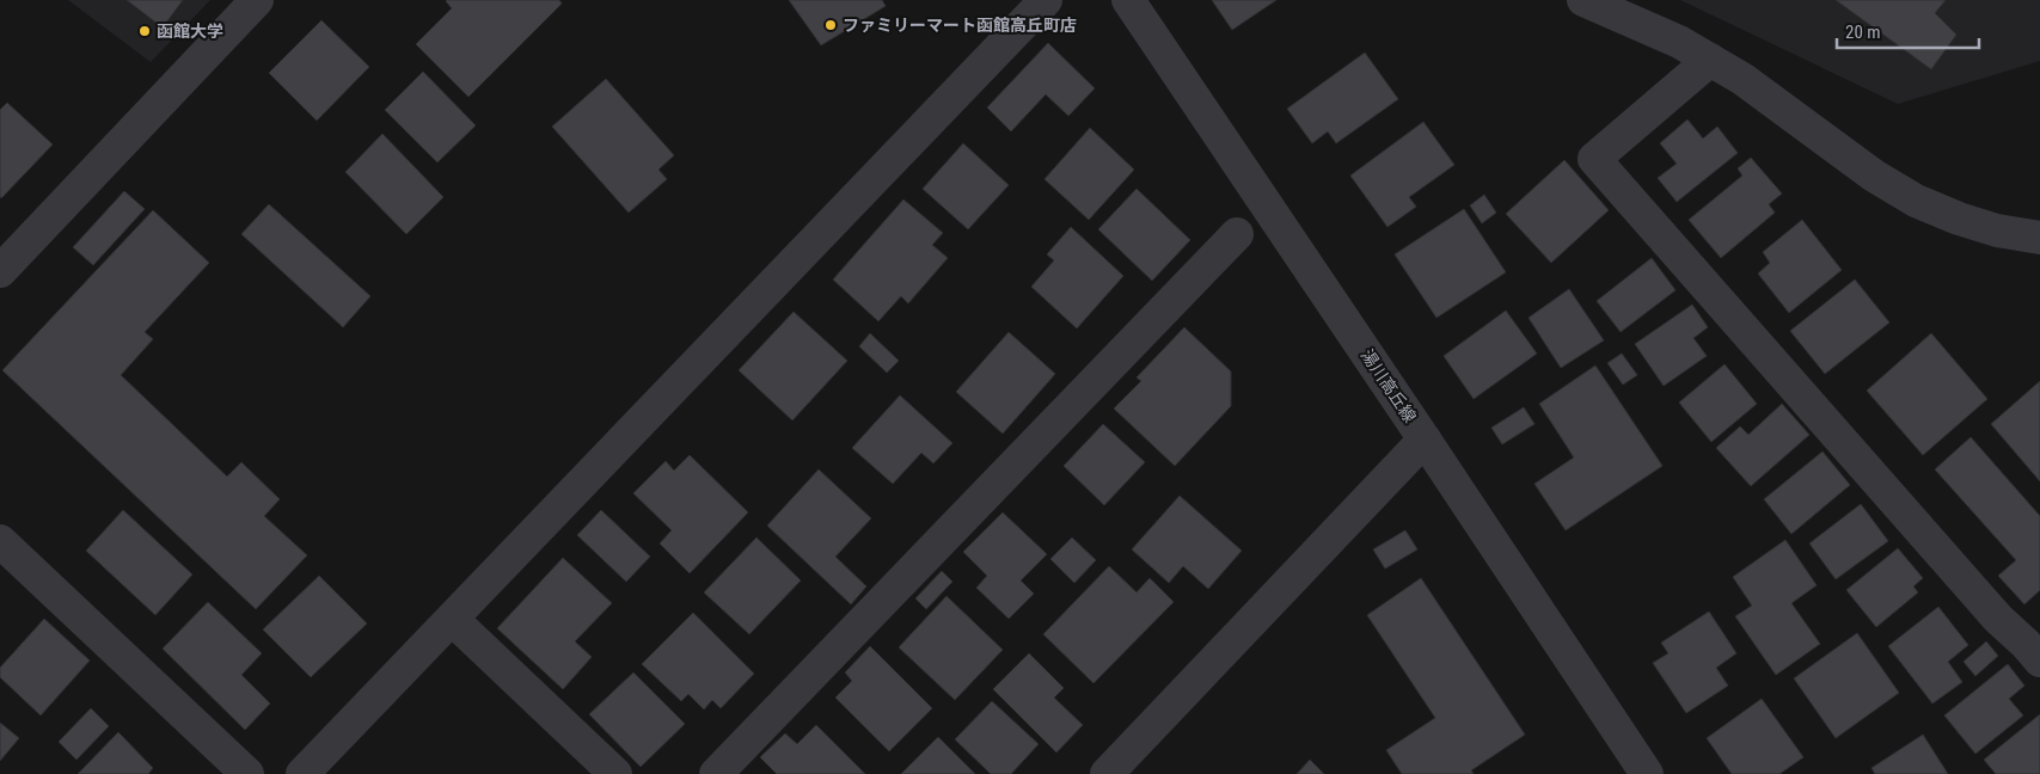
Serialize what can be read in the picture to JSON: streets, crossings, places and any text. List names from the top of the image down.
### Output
{
  "streets": {
    "street": ["湯川高丘線"]
  },
  "places": ["ファミリーマート函館高丘町店", "函館大学"],
  "scale_bar": "20 m"
}
